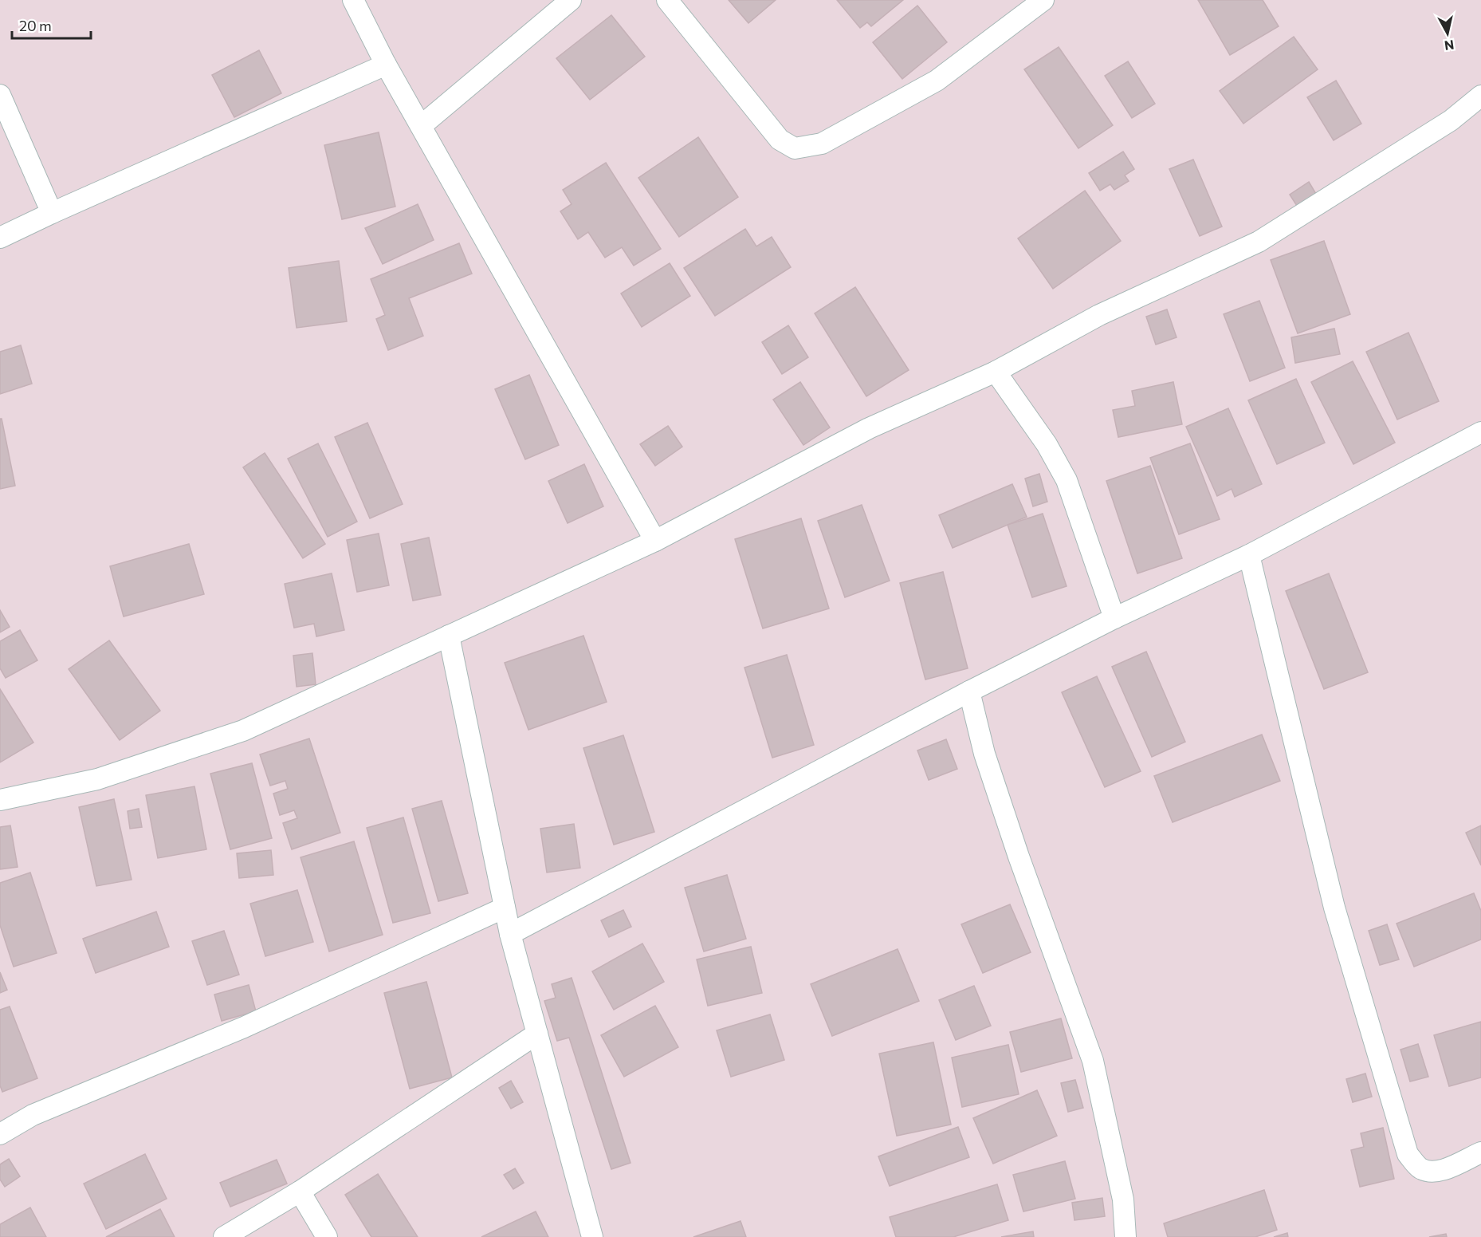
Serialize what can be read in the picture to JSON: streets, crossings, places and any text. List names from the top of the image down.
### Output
{
  "scale_bar": "20 m",
  "north": "bottom"
}
